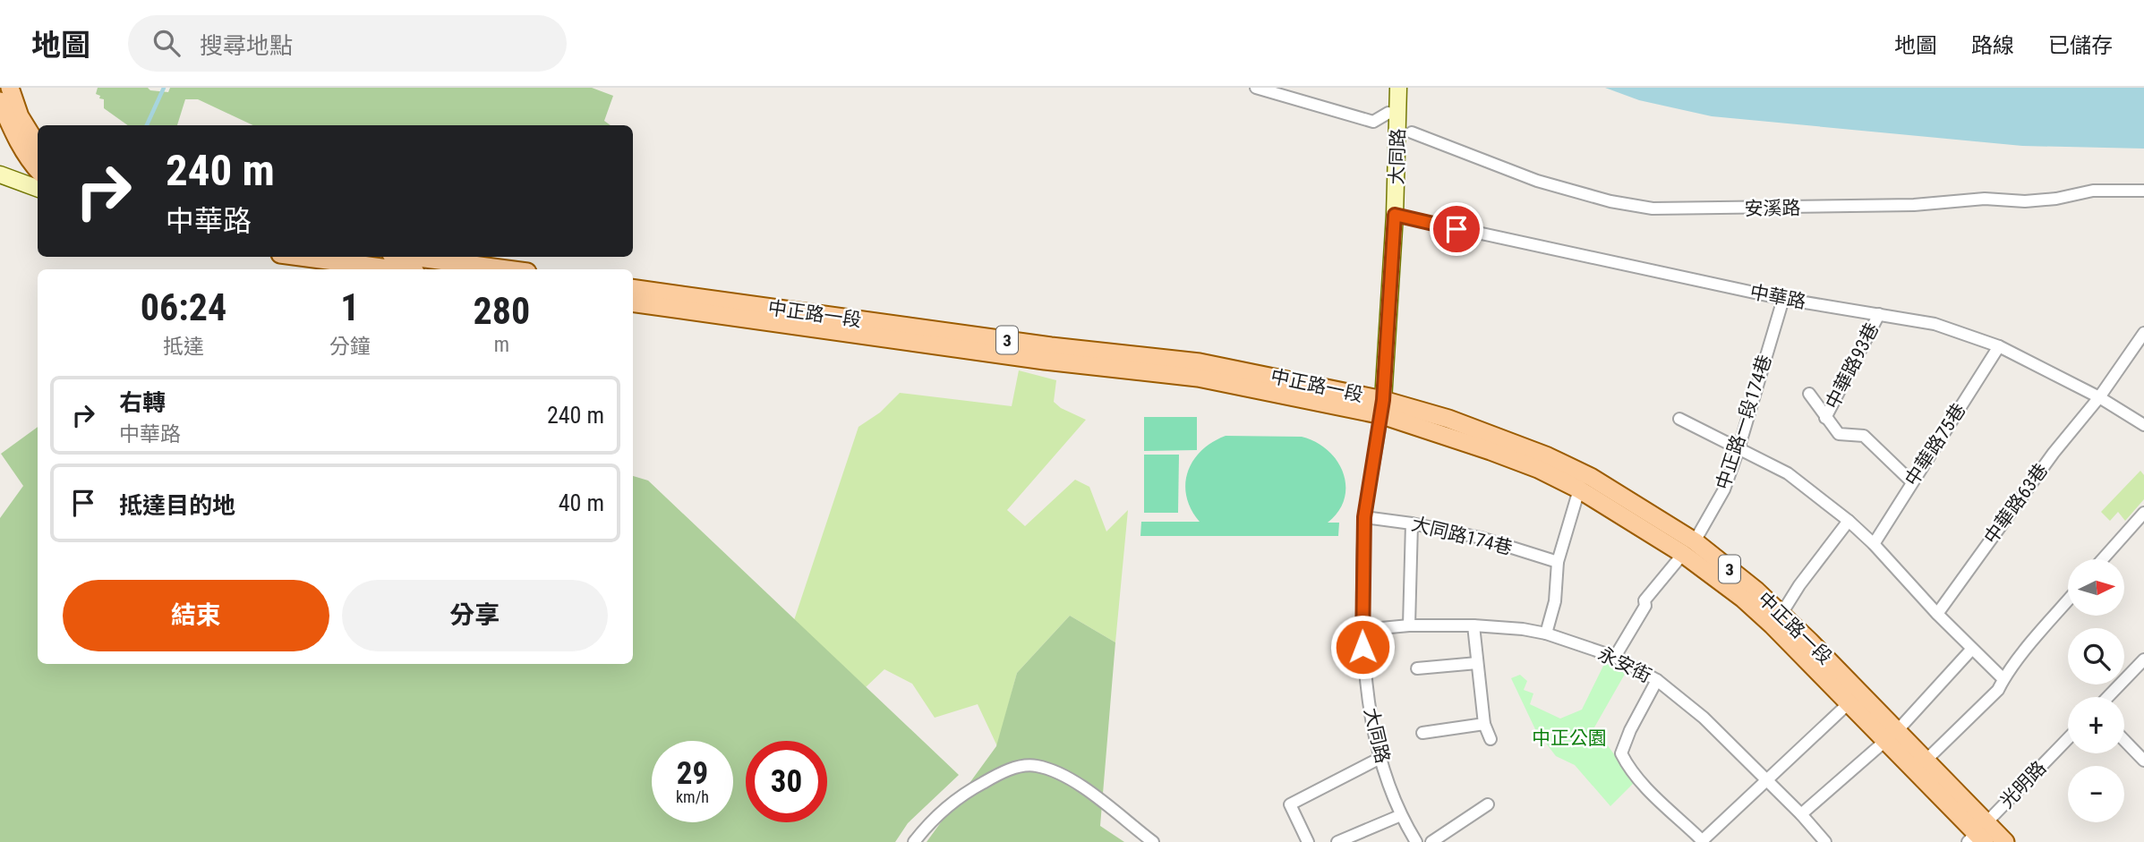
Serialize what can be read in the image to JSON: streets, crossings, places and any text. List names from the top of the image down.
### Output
{
  "streets": {
    "main road": ["中正路一段", "3"],
    "street": [
      "大同路",
      "安溪路",
      "中華路",
      "中華路93巷",
      "中正路一段174巷",
      "中華路75巷",
      "中華路63巷",
      "大同路174巷",
      "永安街",
      "光明路"
    ]
  },
  "crossings": [
    ["大同路", "中華路"],
    ["大同路", "中正路一段"],
    ["大同路", "大同路174巷"],
    ["大同路", "永安街"],
    ["中華路", "中華路93巷"],
    ["中華路", "中正路一段174巷"],
    ["中華路", "中華路75巷"],
    ["中華路", "中華路63巷"],
    ["中正路一段", "中正路一段174巷"],
    ["中正路一段", "光明路"],
    ["中正路一段174巷", "永安街"]
  ],
  "parks": ["中正公園"],
  "north": "right",
  "page": {
    "header": "地圖",
    "search": "搜尋地點",
    "nav": ["地圖", "路線", "已儲存"],
    "turn": ["240 m", "中華路"],
    "eta": [
      "06:24",
      "抵達",
      "1",
      "分鐘",
      "280",
      "m"
    ],
    "list": [
      {
        "name": "右轉",
        "note": "中華路",
        "value": "240 m"
      },
      {
        "name": "抵達目的地",
        "value": "40 m"
      }
    ],
    "map_buttons": ["+", "−"],
    "buttons": ["結束", "分享"],
    "speed": "29 km/h",
    "limit": "30"
  }
}
